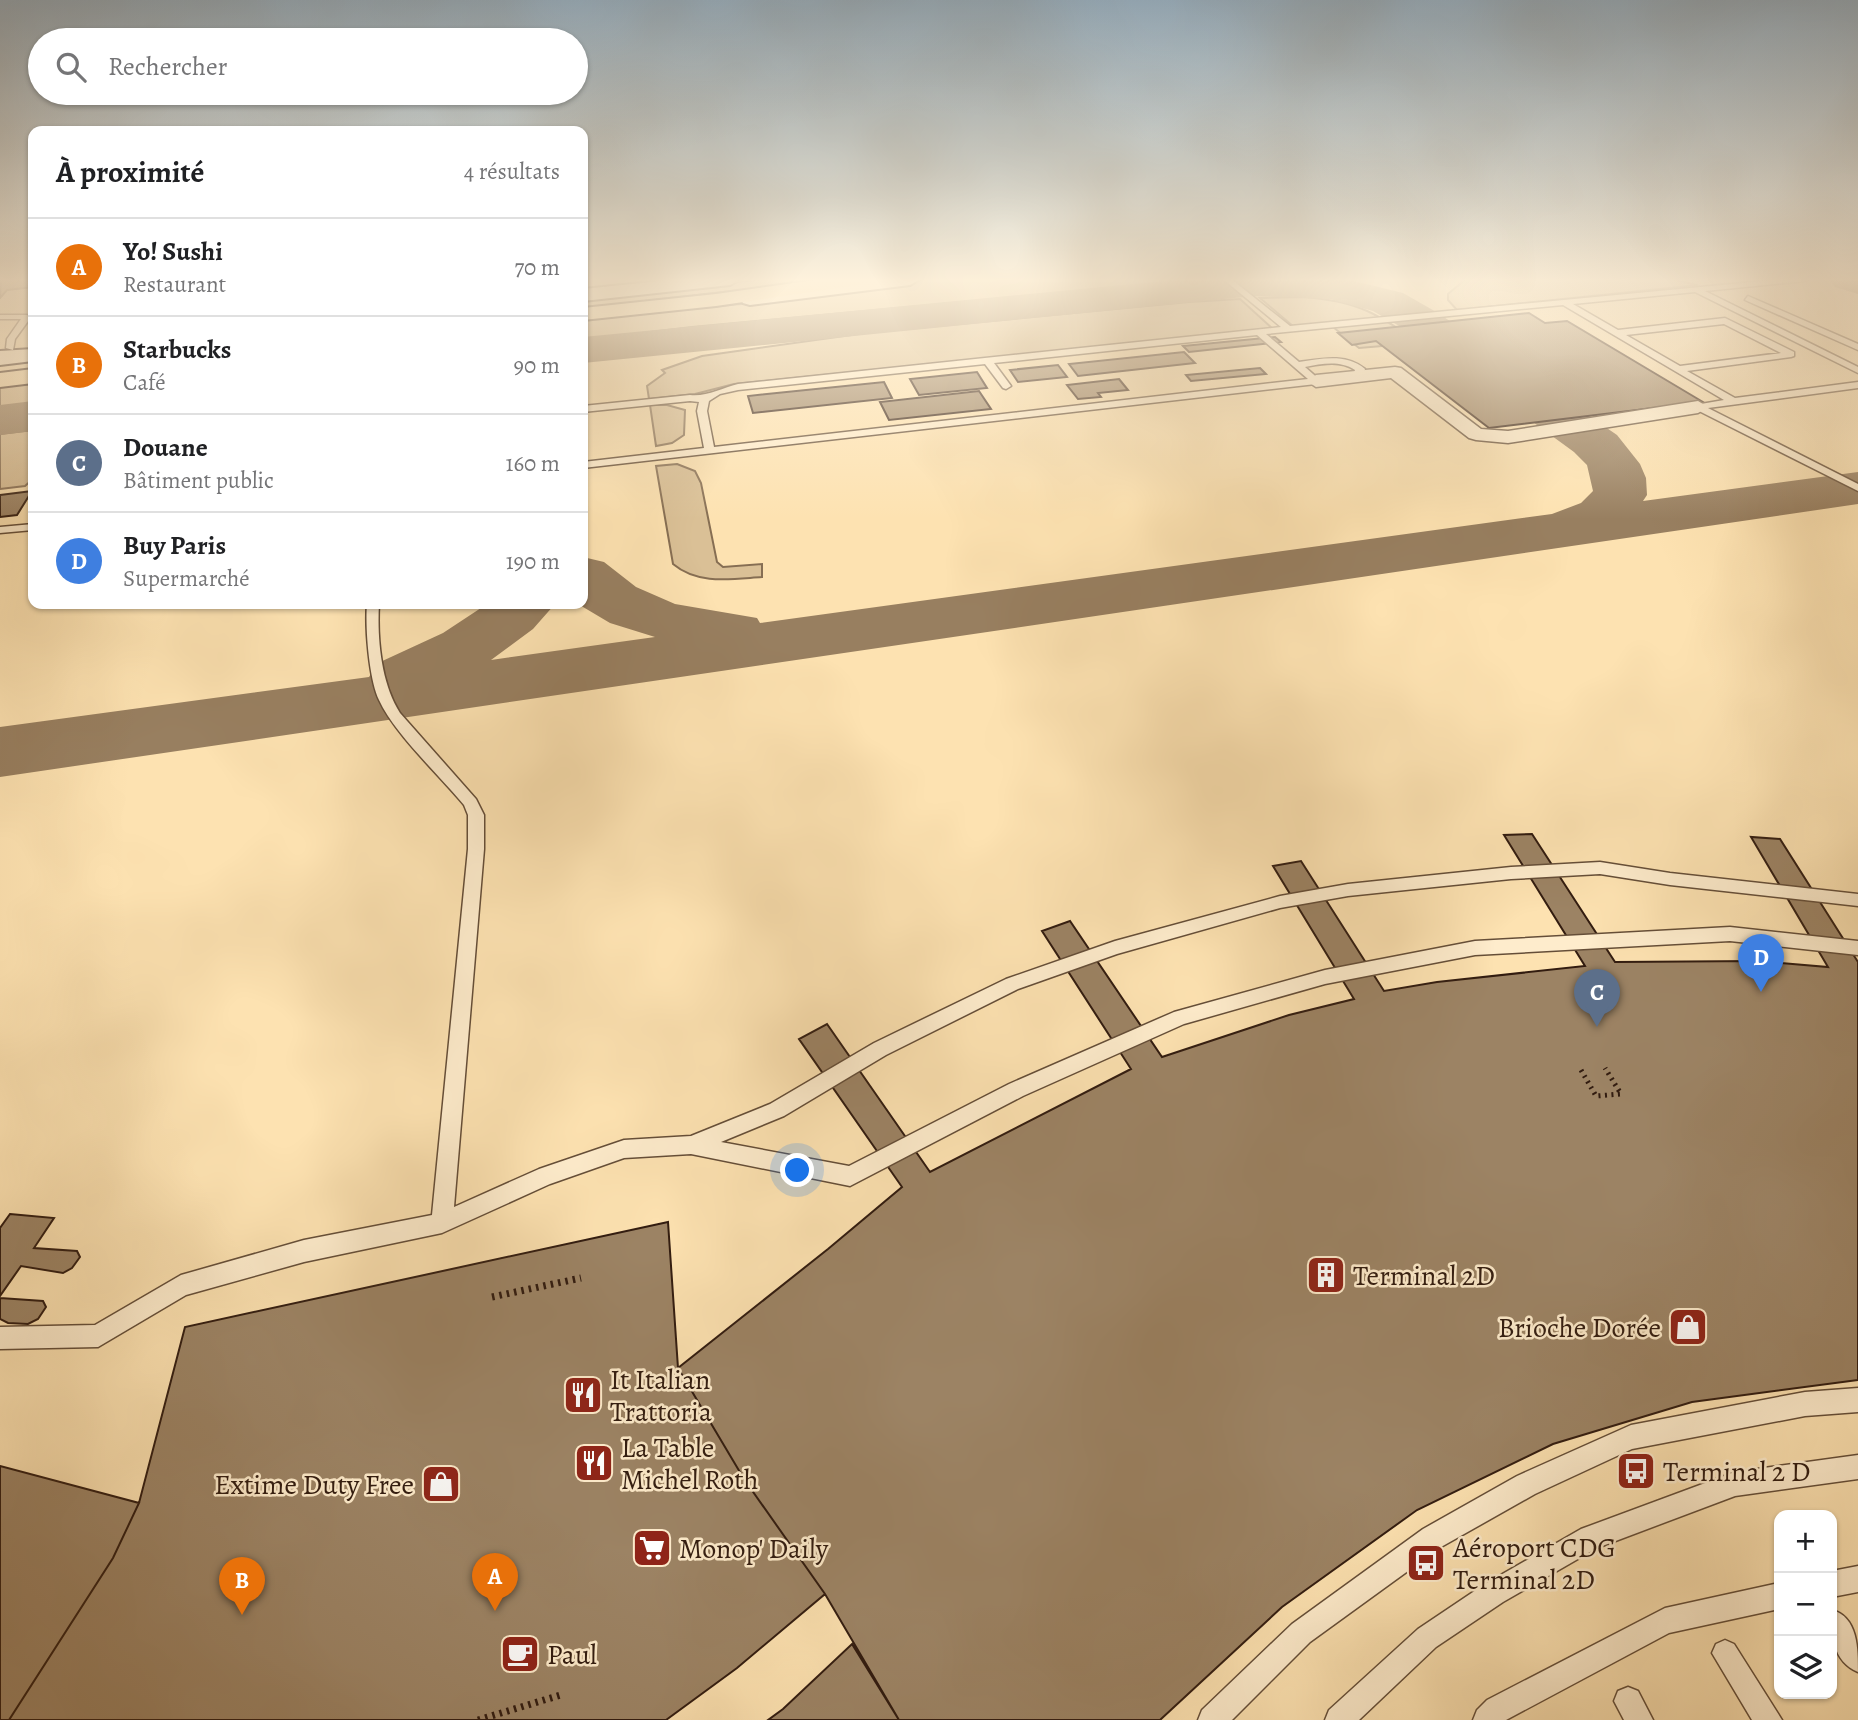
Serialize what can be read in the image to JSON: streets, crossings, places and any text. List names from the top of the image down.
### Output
{
  "places": {
    "building": ["Terminal 2D"],
    "shop": ["Brioche Dorée", "Extime Duty Free"],
    "restaurant": ["It Italian Trattoria", "La Table Michel Roth"],
    "bus stop": ["Terminal 2 D", "Aéroport CDG Terminal 2D"],
    "supermarket": ["Monop' Daily"],
    "cafe": ["Paul"]
  },
  "page": {
    "search": "Rechercher",
    "heading": ["À proximité", "4 résultats"],
    "list": [
      {
        "mark": "A",
        "name": "Yo! Sushi",
        "note": "Restaurant",
        "value": "70 m"
      },
      {
        "mark": "B",
        "name": "Starbucks",
        "note": "Café",
        "value": "90 m"
      },
      {
        "mark": "C",
        "name": "Douane",
        "note": "Bâtiment public",
        "value": "160 m"
      },
      {
        "mark": "D",
        "name": "Buy Paris",
        "note": "Supermarché",
        "value": "190 m"
      }
    ],
    "pins": [
      "D",
      "C",
      "A",
      "B"
    ],
    "map_buttons": ["+", "−"]
  }
}
